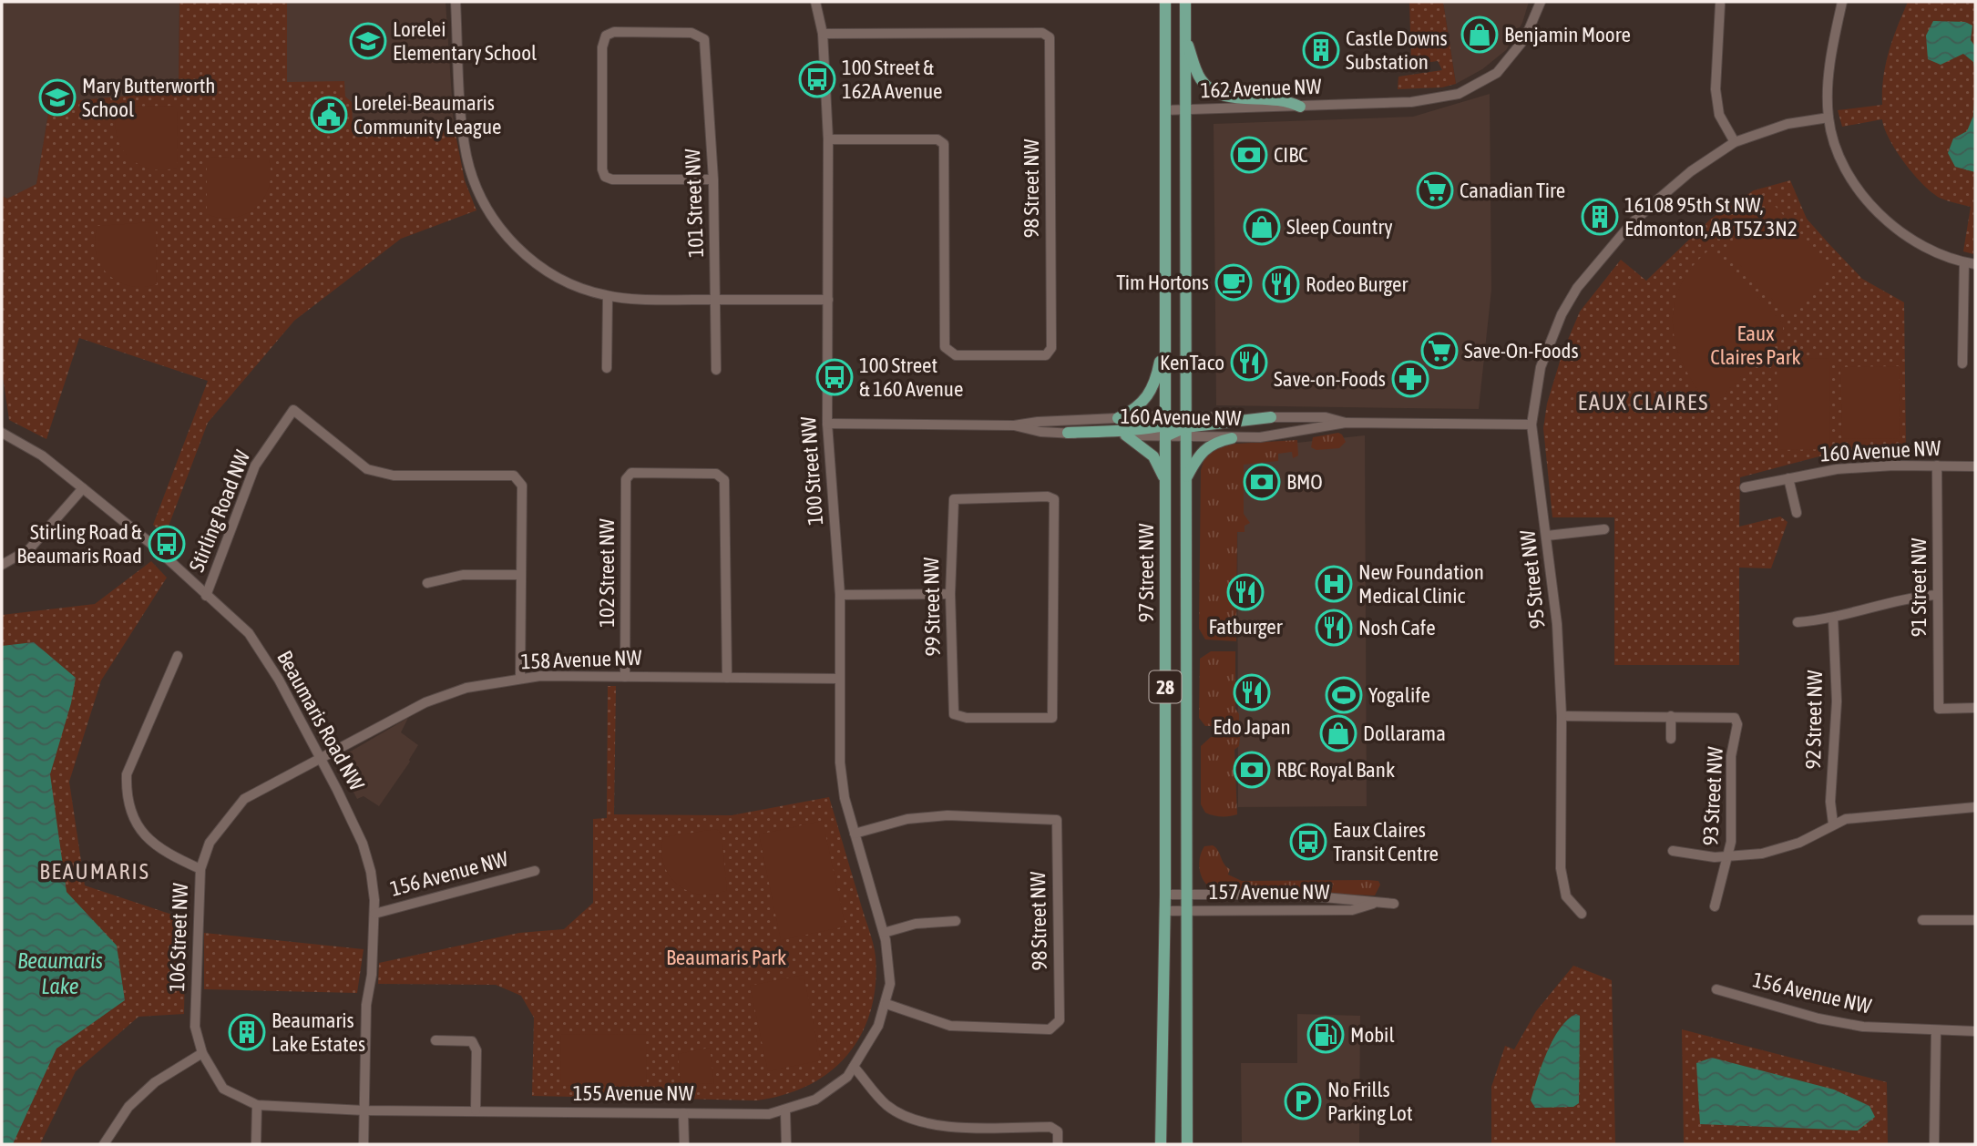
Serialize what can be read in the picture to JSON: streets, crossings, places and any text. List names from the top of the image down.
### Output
{
  "streets": {
    "main road": ["97 Street NW", "28"],
    "street": [
      "162 Avenue NW",
      "98 Street NW",
      "101 Street NW",
      "160 Avenue NW",
      "100 Street NW",
      "Stirling Road NW",
      "102 Street NW",
      "95 Street NW",
      "91 Street NW",
      "99 Street NW",
      "158 Avenue NW",
      "92 Street NW",
      "Beaumaris Road NW",
      "93 Street NW",
      "156 Avenue NW",
      "157 Avenue NW",
      "106 Street NW",
      "155 Avenue NW"
    ]
  },
  "crossings": [
    ["162 Avenue NW", "97 Street NW"],
    ["98 Street NW", "100 Street NW"],
    ["160 Avenue NW", "100 Street NW"],
    ["160 Avenue NW", "97 Street NW"],
    ["160 Avenue NW", "95 Street NW"],
    ["160 Avenue NW", "91 Street NW"],
    ["100 Street NW", "158 Avenue NW"],
    ["100 Street NW", "155 Avenue NW"],
    ["Stirling Road NW", "158 Avenue NW"],
    ["Stirling Road NW", "Beaumaris Road NW"],
    ["102 Street NW", "158 Avenue NW"],
    ["97 Street NW", "157 Avenue NW"],
    ["158 Avenue NW", "Beaumaris Road NW"],
    ["158 Avenue NW", "106 Street NW"],
    ["Beaumaris Road NW", "156 Avenue NW"],
    ["Beaumaris Road NW", "155 Avenue NW"],
    ["106 Street NW", "155 Avenue NW"]
  ],
  "districts": ["EAUX CLAIRES", "BEAUMARIS"],
  "water": ["Beaumaris Lake"],
  "parks": ["Eaux Claires Park", "Beaumaris Park"],
  "places": {
    "shop": ["Benjamin Moore", "Sleep Country", "Dollarama"],
    "school or university": ["Lorelei Elementary School", "Mary Butterworth School"],
    "building": ["Castle Downs Substation", "16108 95th St NW, Edmonton, AB T5Z 3N2", "Beaumaris Lake Estates"],
    "bus stop": [
      "100 Street & 162A Avenue",
      "100 Street & 160 Avenue",
      "Stirling Road & Beaumaris Road",
      "Eaux Claires Transit Centre"
    ],
    "public building": ["Lorelei-Beaumaris Community League"],
    "bank": ["CIBC", "BMO", "RBC Royal Bank"],
    "supermarket": ["Canadian Tire", "Save-On-Foods"],
    "cafe": ["Tim Hortons"],
    "restaurant": [
      "Rodeo Burger",
      "KenTaco",
      "Fatburger",
      "Nosh Cafe",
      "Edo Japan"
    ],
    "pharmacy": ["Save-on-Foods"],
    "hospital": ["New Foundation Medical Clinic"],
    "sports": ["Yogalife"],
    "fuel station": ["Mobil"],
    "parking": ["No Frills Parking Lot"]
  }
}
